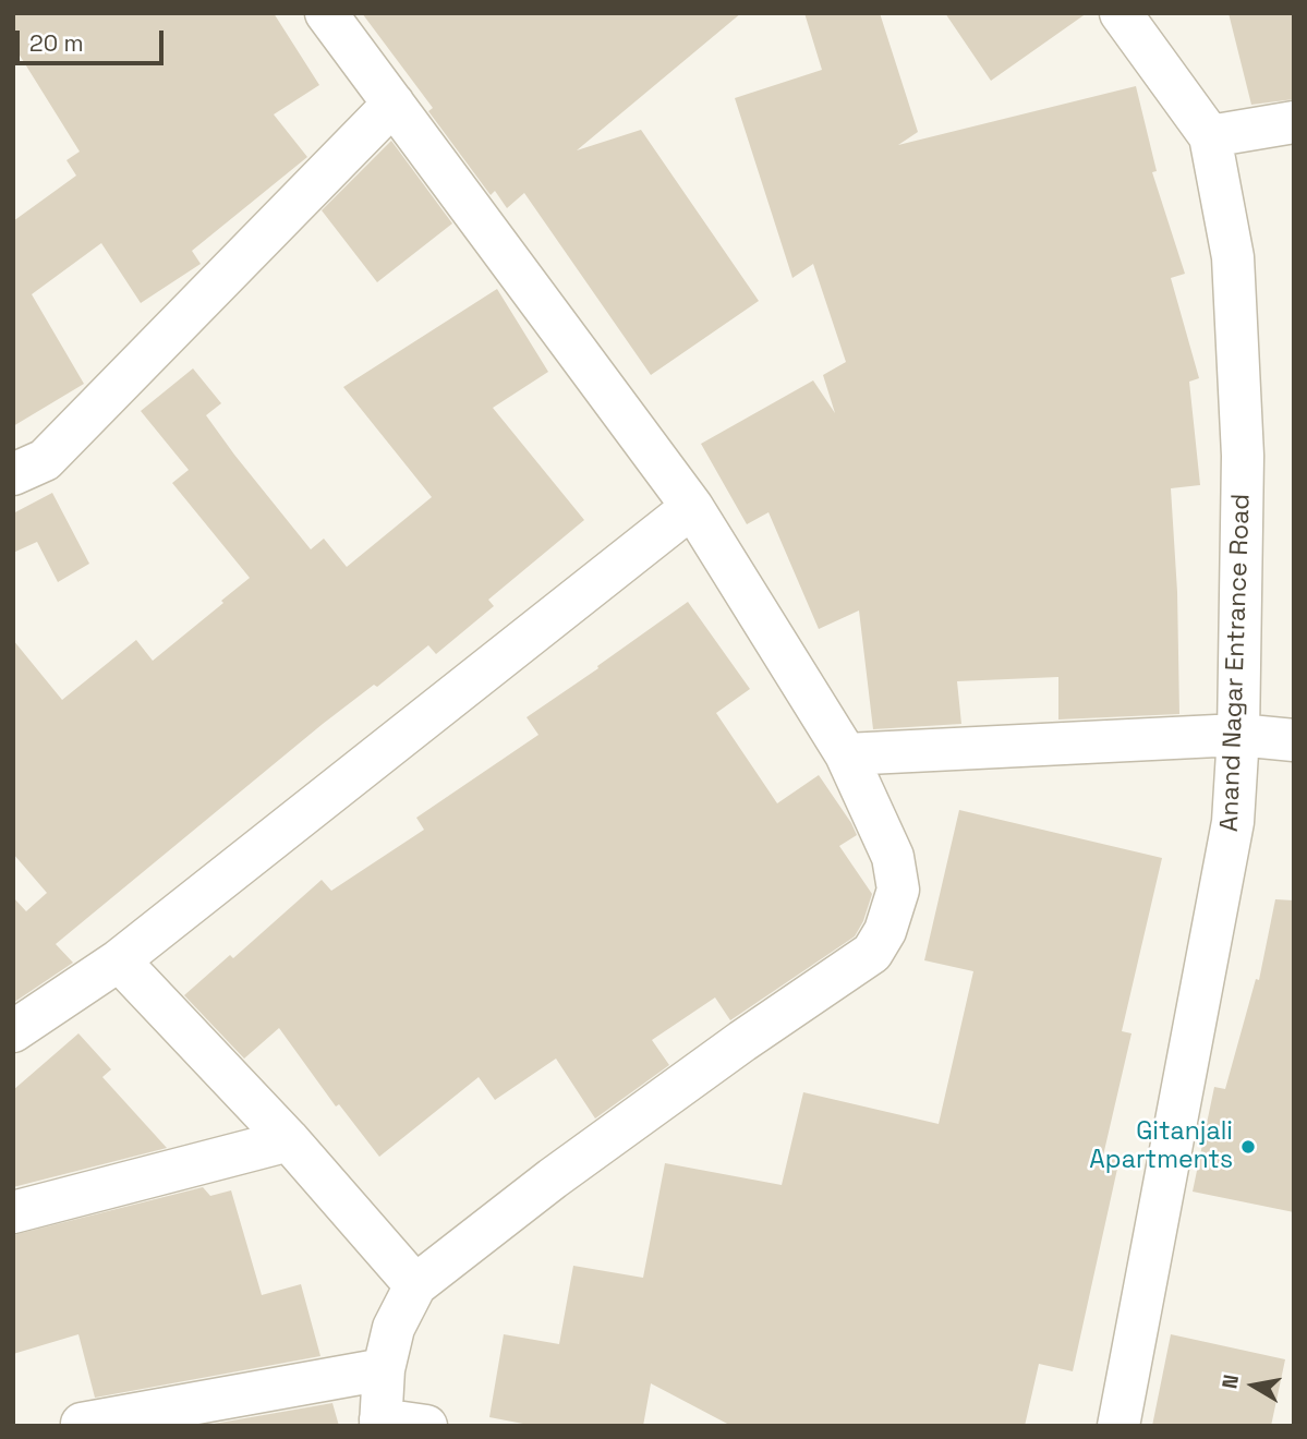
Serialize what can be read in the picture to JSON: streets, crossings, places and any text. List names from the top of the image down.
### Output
{
  "streets": {
    "street": ["Anand Nagar Entrance Road"]
  },
  "places": ["Gitanjali Apartments"],
  "scale_bar": "20 m",
  "north": "left"
}
